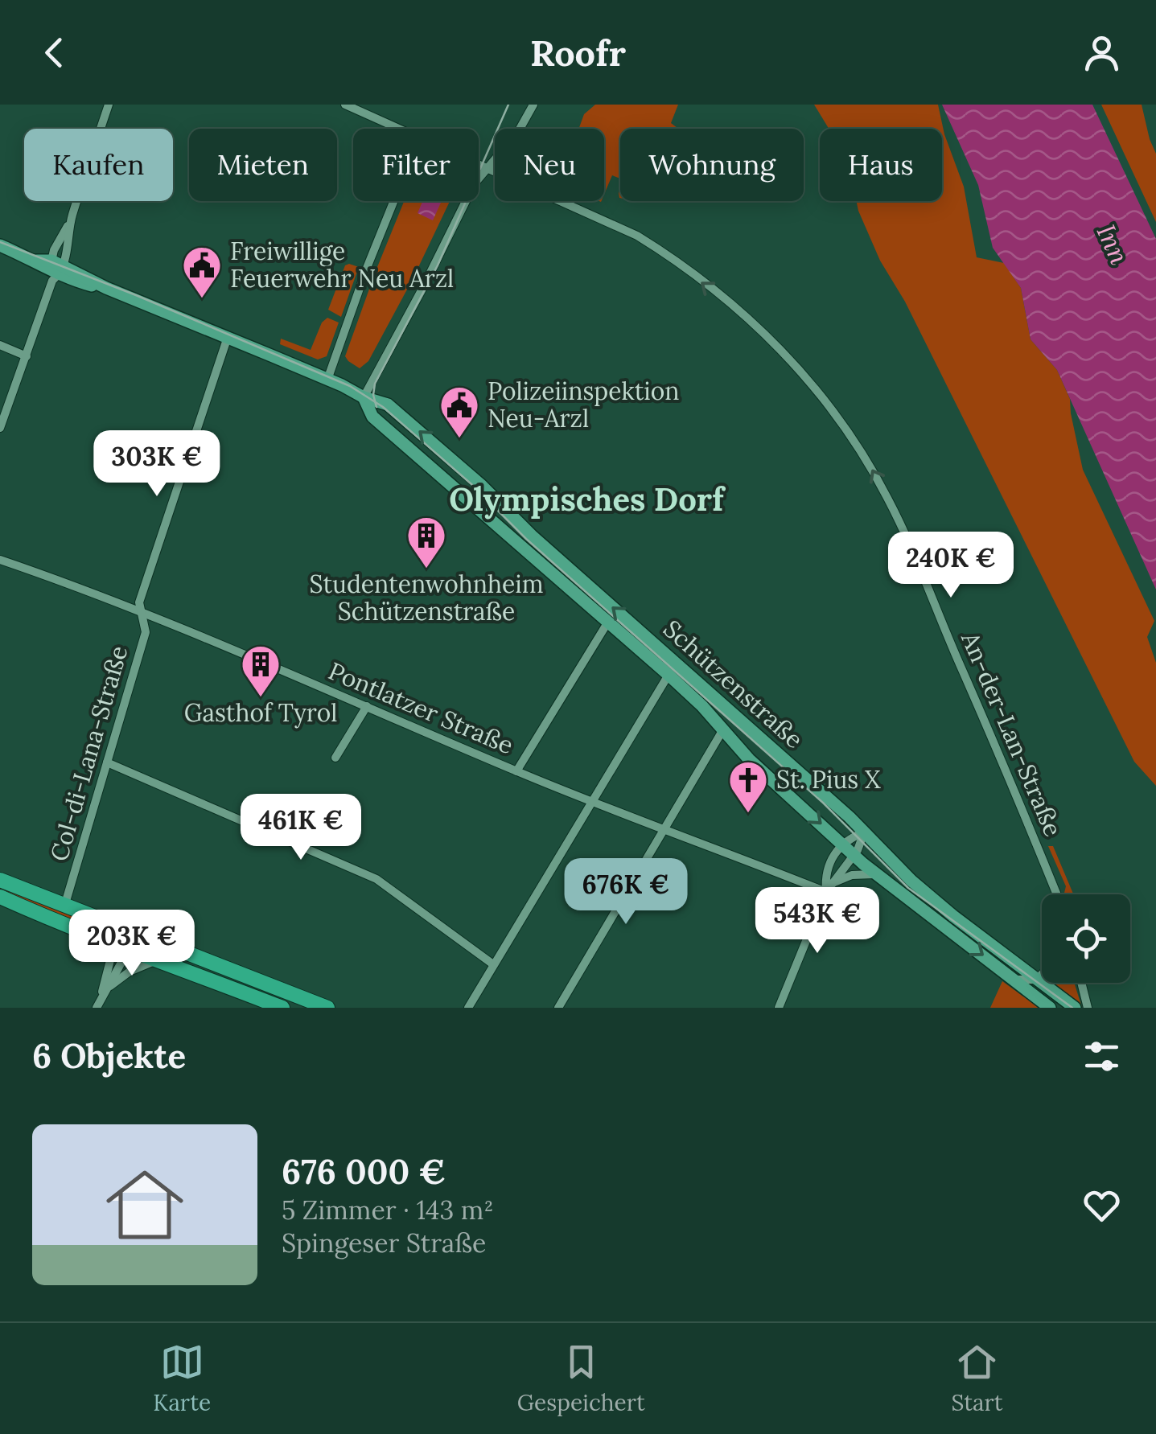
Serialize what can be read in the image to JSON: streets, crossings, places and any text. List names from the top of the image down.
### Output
{
  "streets": {
    "street": [
      "Schützenstraße",
      "Pontlatzer Straße",
      "An-der-Lan-Straße",
      "Col-di-Lana-Straße"
    ]
  },
  "crossings": [
    ["Schützenstraße", "Col-di-Lana-Straße"],
    ["Pontlatzer Straße", "Col-di-Lana-Straße"]
  ],
  "one_way": ["An-der-Lan-Straße"],
  "districts": ["Olympisches Dorf"],
  "water": ["Inn"],
  "places": {
    "public building": ["Freiwillige Feuerwehr Neu Arzl", "Polizeiinspektion Neu-Arzl"],
    "building": ["Studentenwohnheim Schützenstraße", "Gasthof Tyrol"],
    "church": ["St. Pius X"]
  },
  "page": {
    "header": "Roofr",
    "chip": [
      "Kaufen",
      "Mieten",
      "Filter",
      "Neu",
      "Wohnung",
      "Haus"
    ],
    "price": [
      "303K €",
      "240K €",
      "461K €",
      "676K €",
      "543K €",
      "203K €"
    ],
    "heading": "6 Objekte",
    "list": [
      {
        "name": "676 000 €",
        "note": "5 Zimmer · 143 m² · Spingeser Straße"
      }
    ],
    "tabs": ["Karte", "Gespeichert", "Start"]
  }
}
